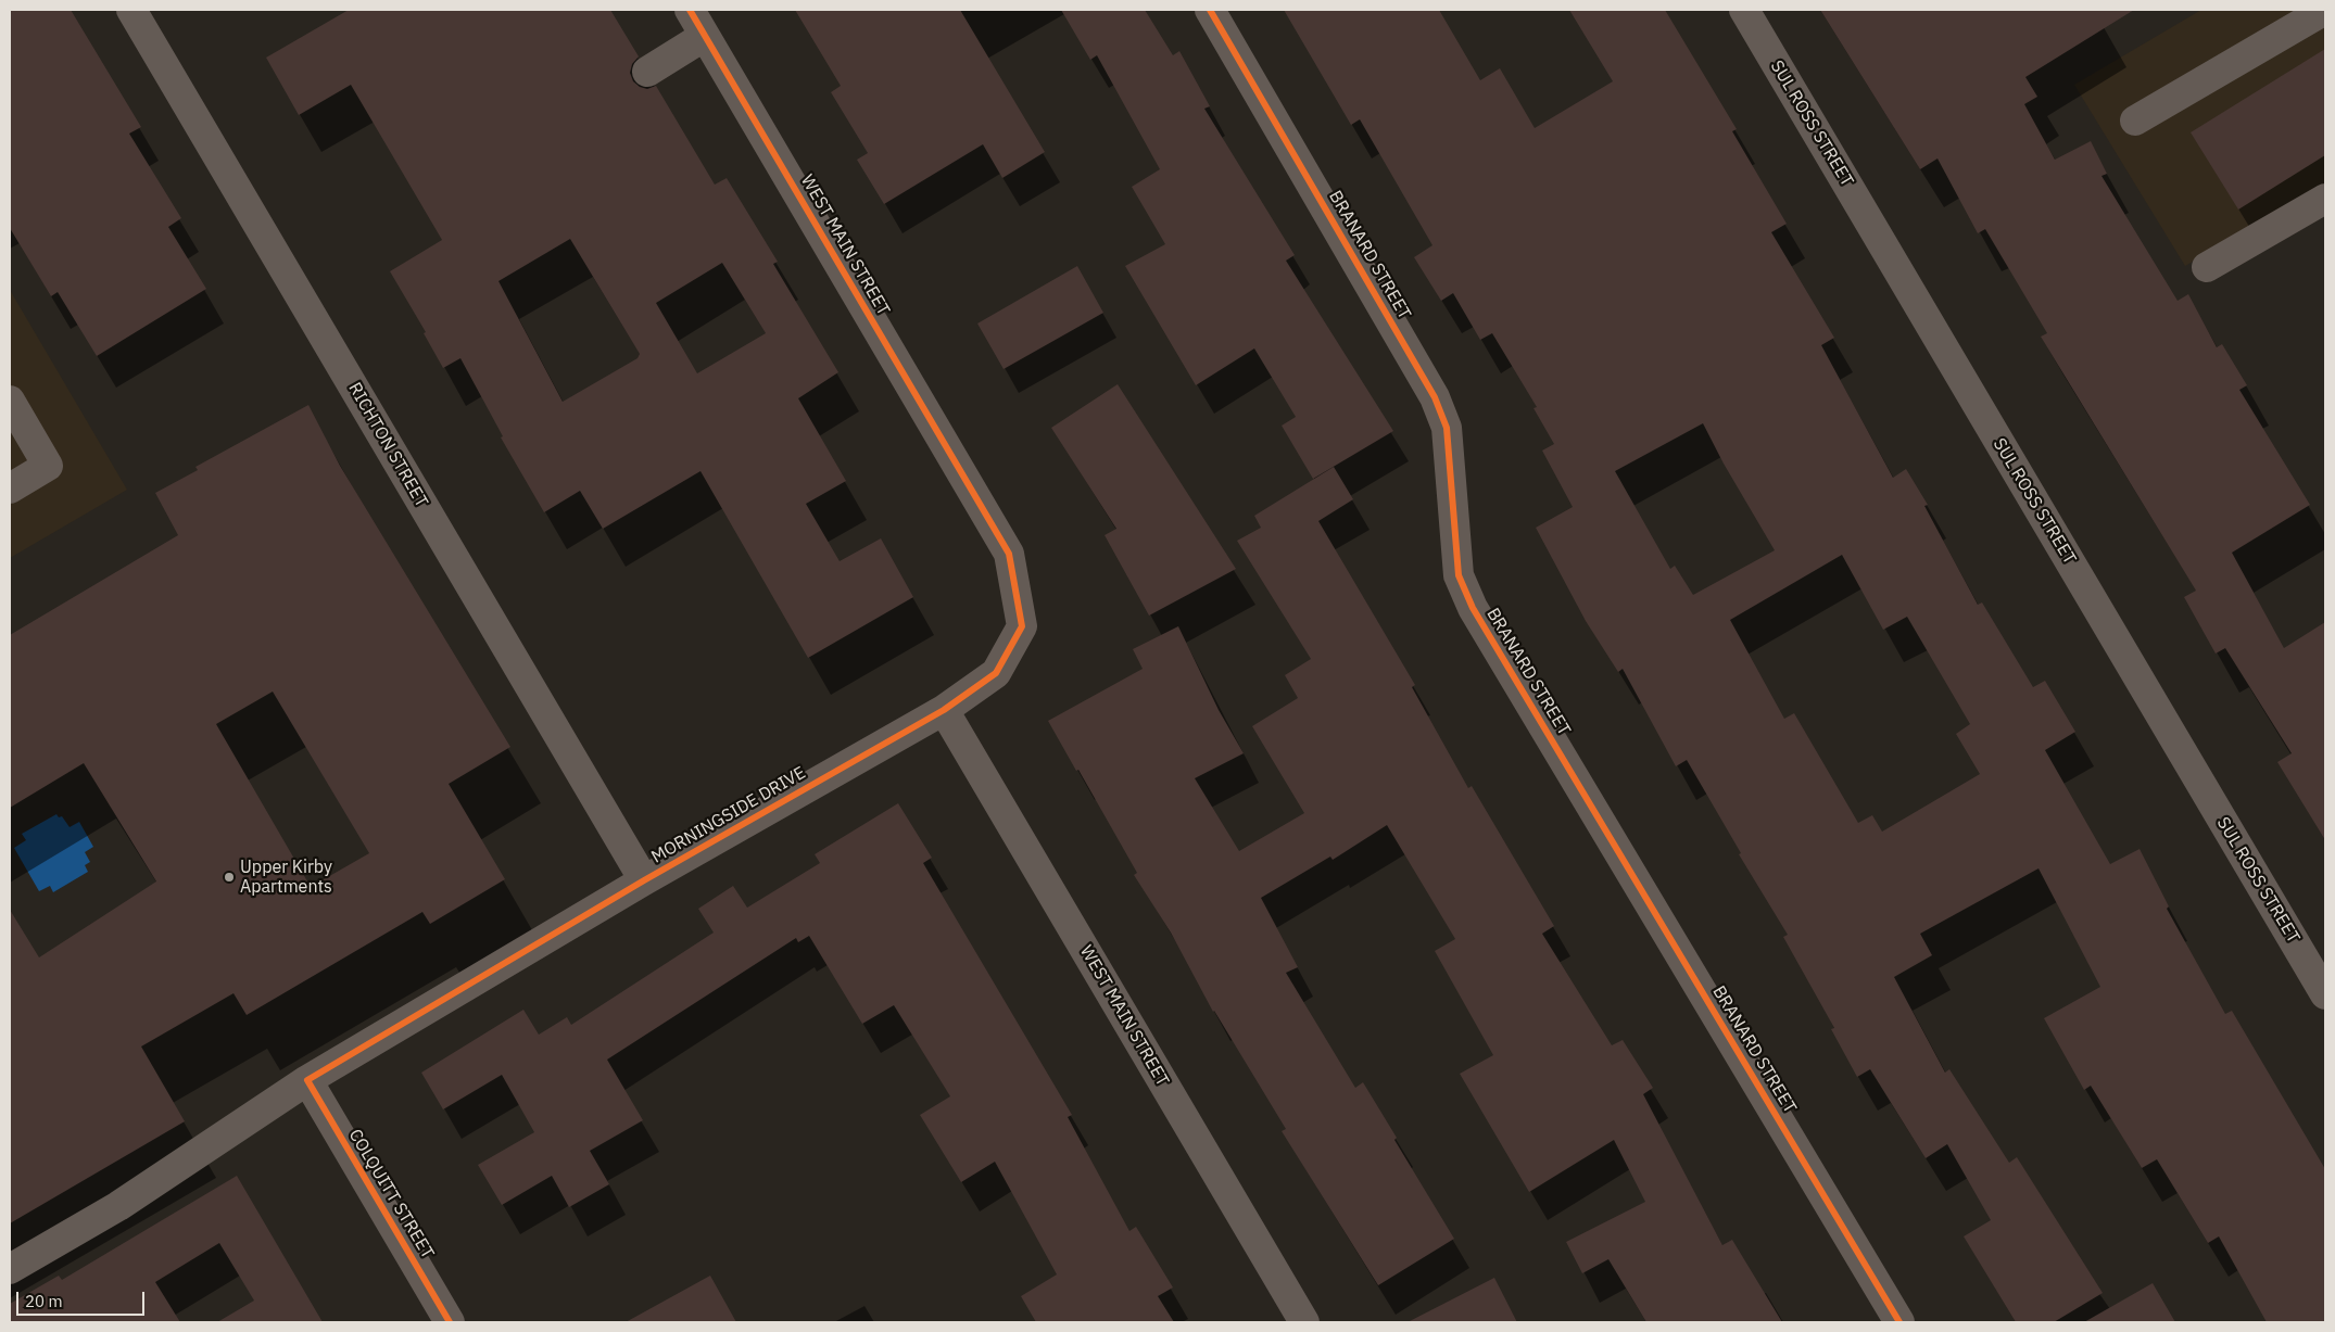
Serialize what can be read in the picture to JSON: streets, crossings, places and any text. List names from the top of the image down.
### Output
{
  "streets": {
    "street": [
      "SUL ROSS STREET",
      "WEST MAIN STREET",
      "BRANARD STREET",
      "RICHTON STREET",
      "MORNINGSIDE DRIVE",
      "COLQUITT STREET"
    ]
  },
  "crossings": [
    ["WEST MAIN STREET", "MORNINGSIDE DRIVE"],
    ["RICHTON STREET", "MORNINGSIDE DRIVE"],
    ["MORNINGSIDE DRIVE", "COLQUITT STREET"]
  ],
  "places": ["Upper Kirby Apartments"],
  "scale_bar": "20 m"
}
